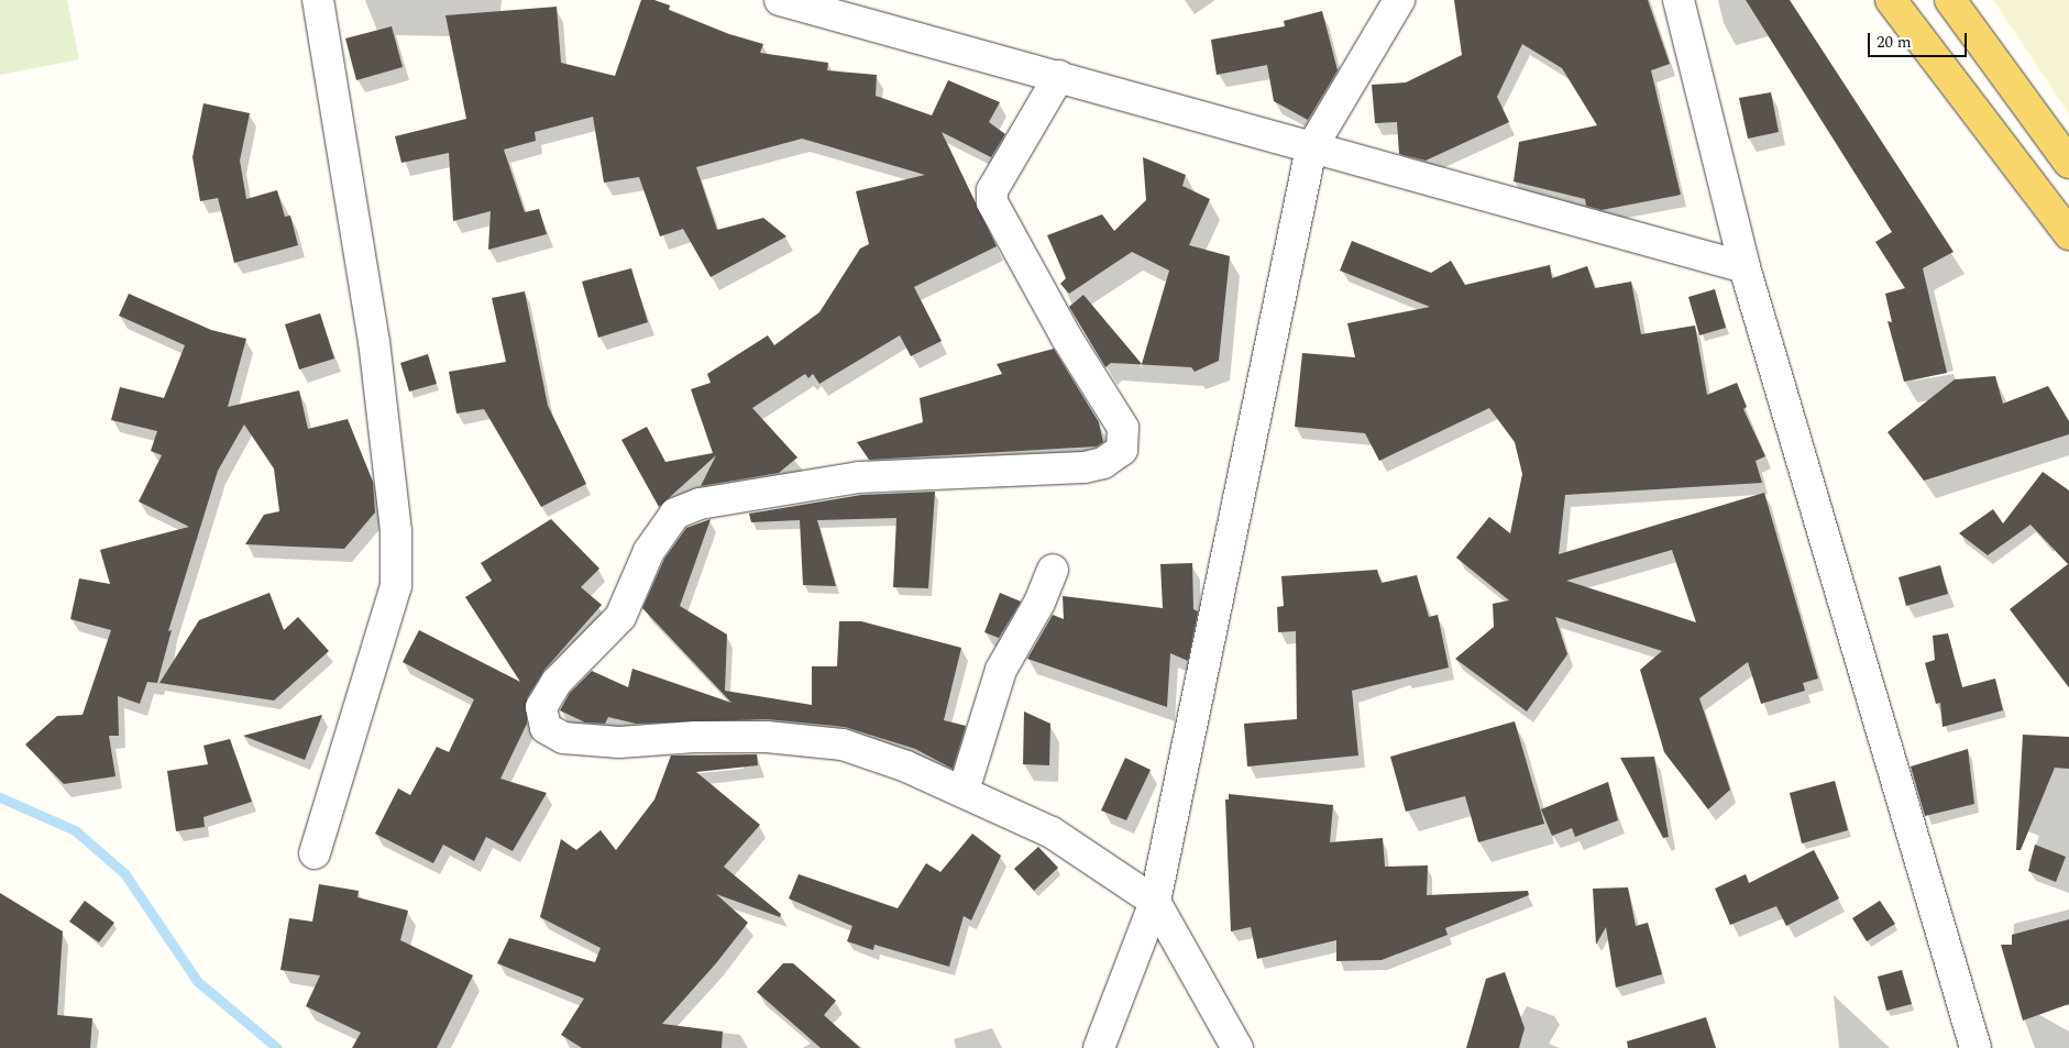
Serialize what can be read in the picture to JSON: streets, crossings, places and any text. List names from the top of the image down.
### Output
{
  "scale_bar": "20 m"
}
